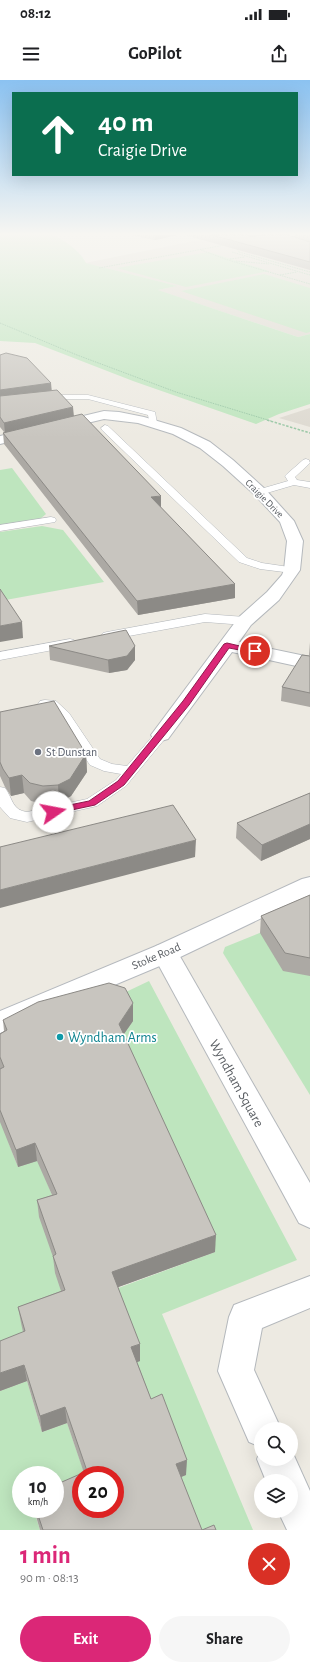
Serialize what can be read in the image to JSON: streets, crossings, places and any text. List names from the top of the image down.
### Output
{
  "streets": {
    "street": ["Craigie Drive", "Stoke Road", "Wyndham Square"]
  },
  "crossings": [
    ["Stoke Road", "Wyndham Square"]
  ],
  "places": ["St Dunstan", "Wyndham Arms"],
  "page": {
    "status": "08:12",
    "header": "GoPilot",
    "turn": ["40 m", "Craigie Drive"],
    "speed": "10 km/h",
    "limit": "20",
    "heading": ["1 min", "90 m · 08:13"],
    "buttons": ["Exit", "Share"]
  }
}
